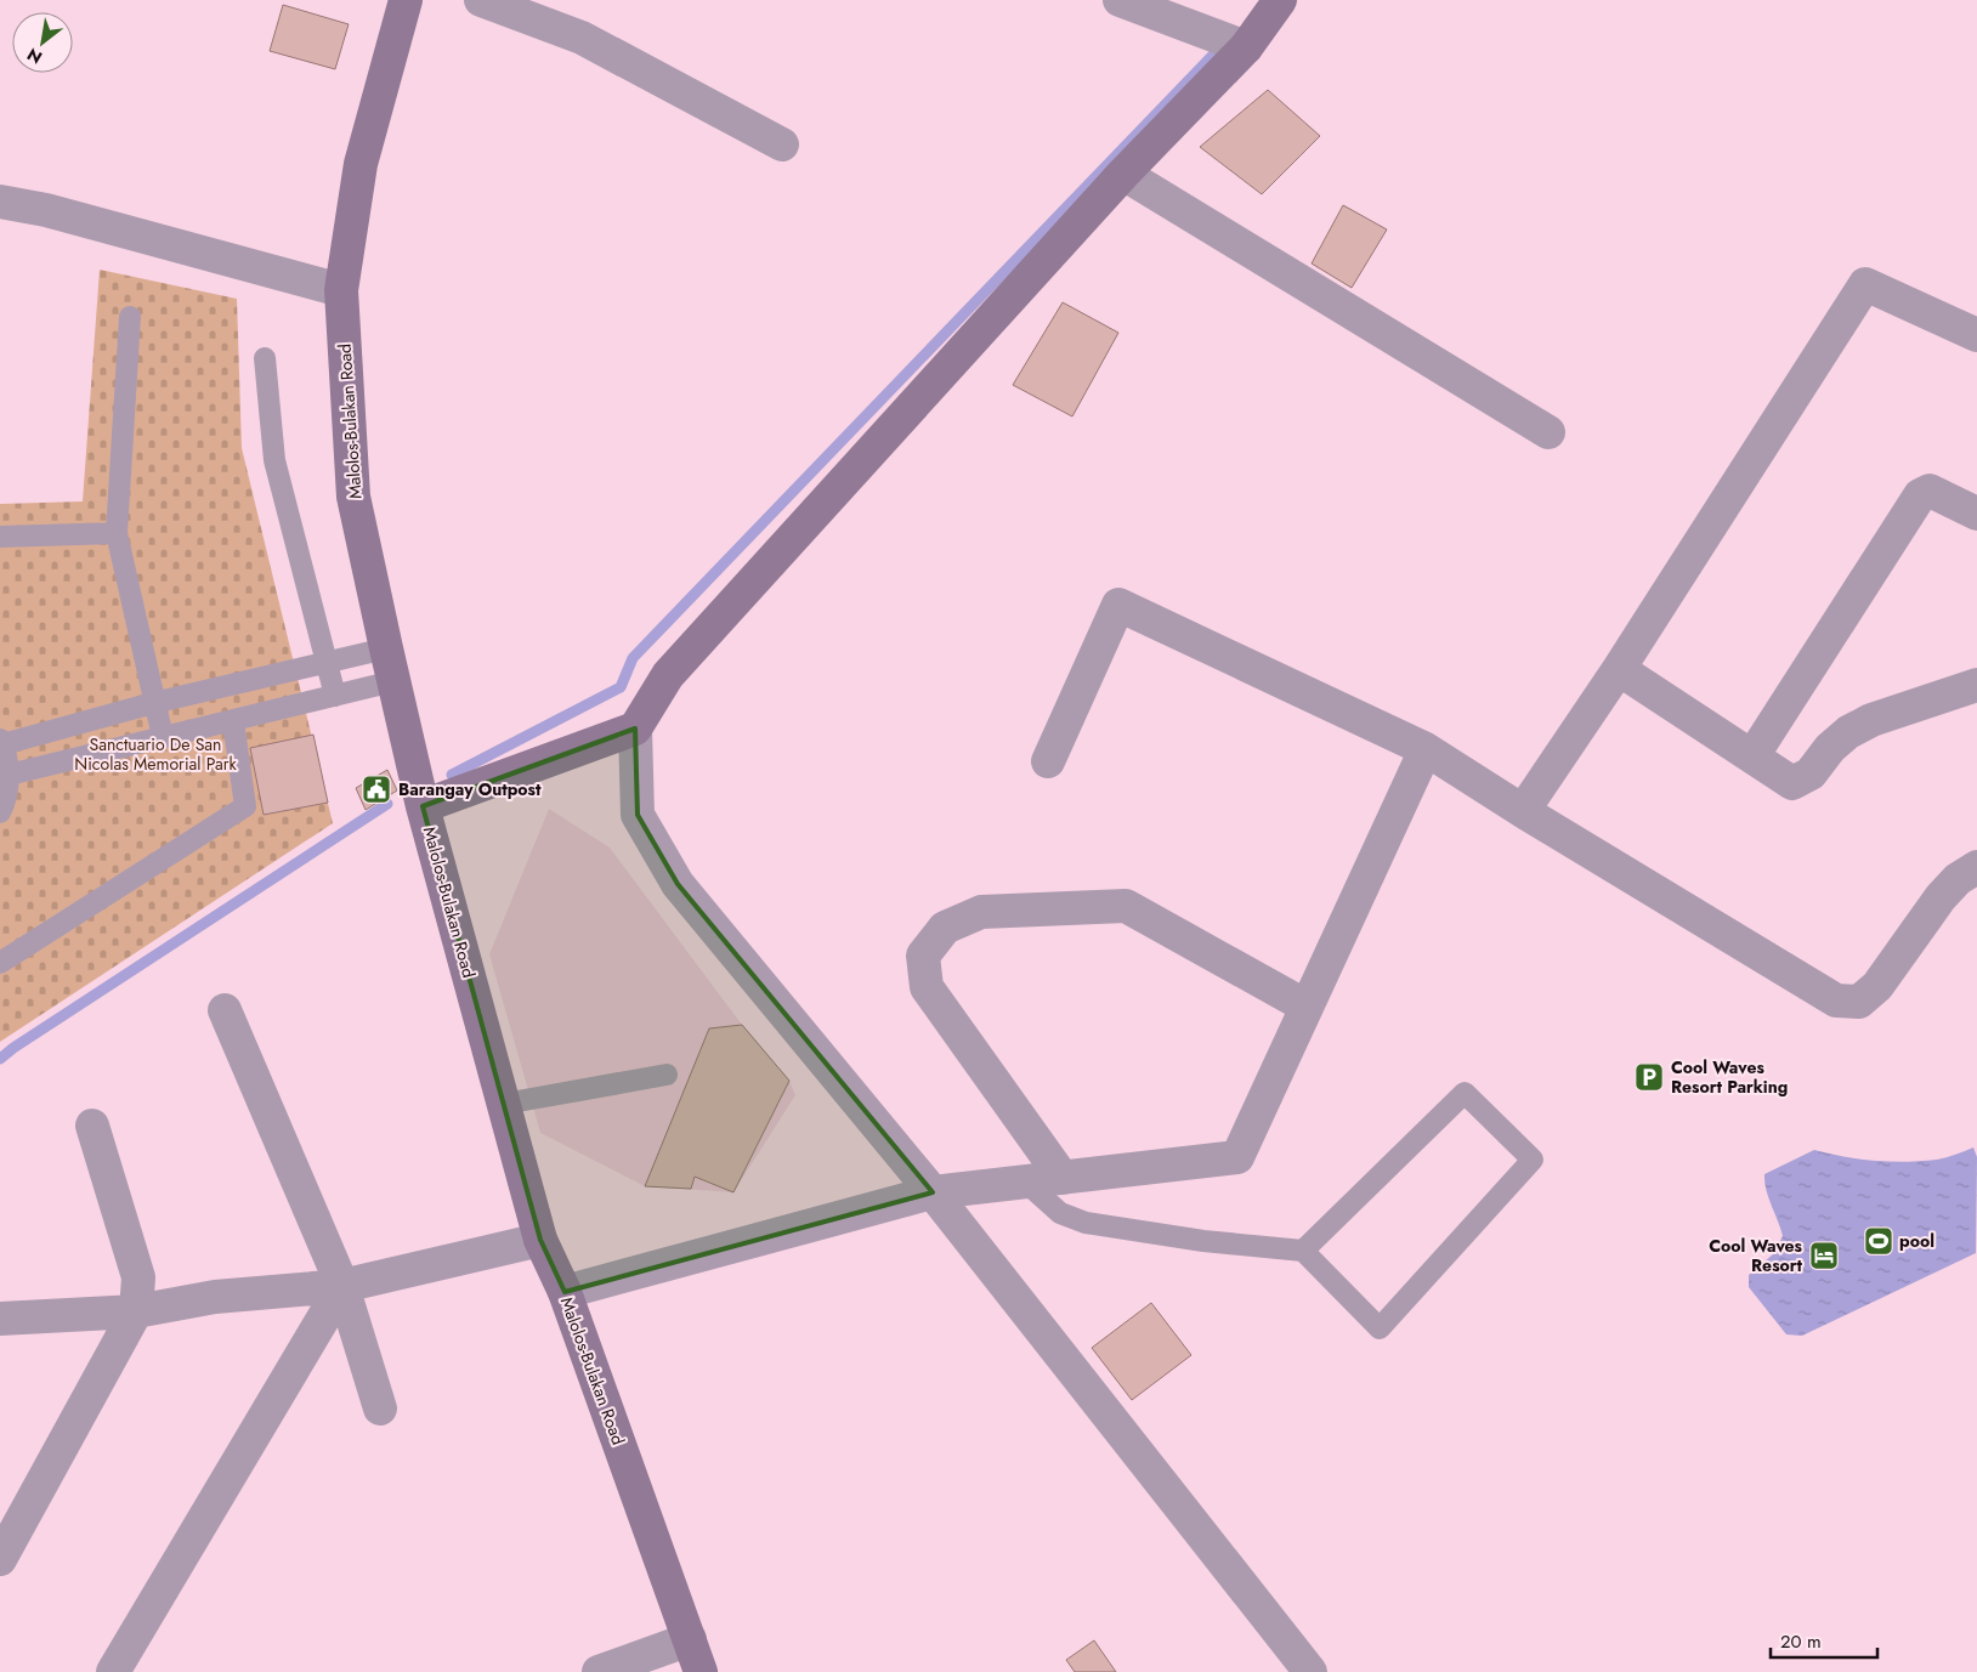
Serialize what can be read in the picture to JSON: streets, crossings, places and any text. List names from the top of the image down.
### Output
{
  "streets": {
    "main road": ["Malolos-Bulakan Road"]
  },
  "parks": ["Sanctuario De San Nicolas Memorial Park"],
  "places": {
    "public building": ["Barangay Outpost"],
    "parking": ["Cool Waves Resort Parking"],
    "sports": ["pool"],
    "hotel": ["Cool Waves Resort"]
  },
  "scale_bar": "20 m",
  "north": "bottom left"
}
